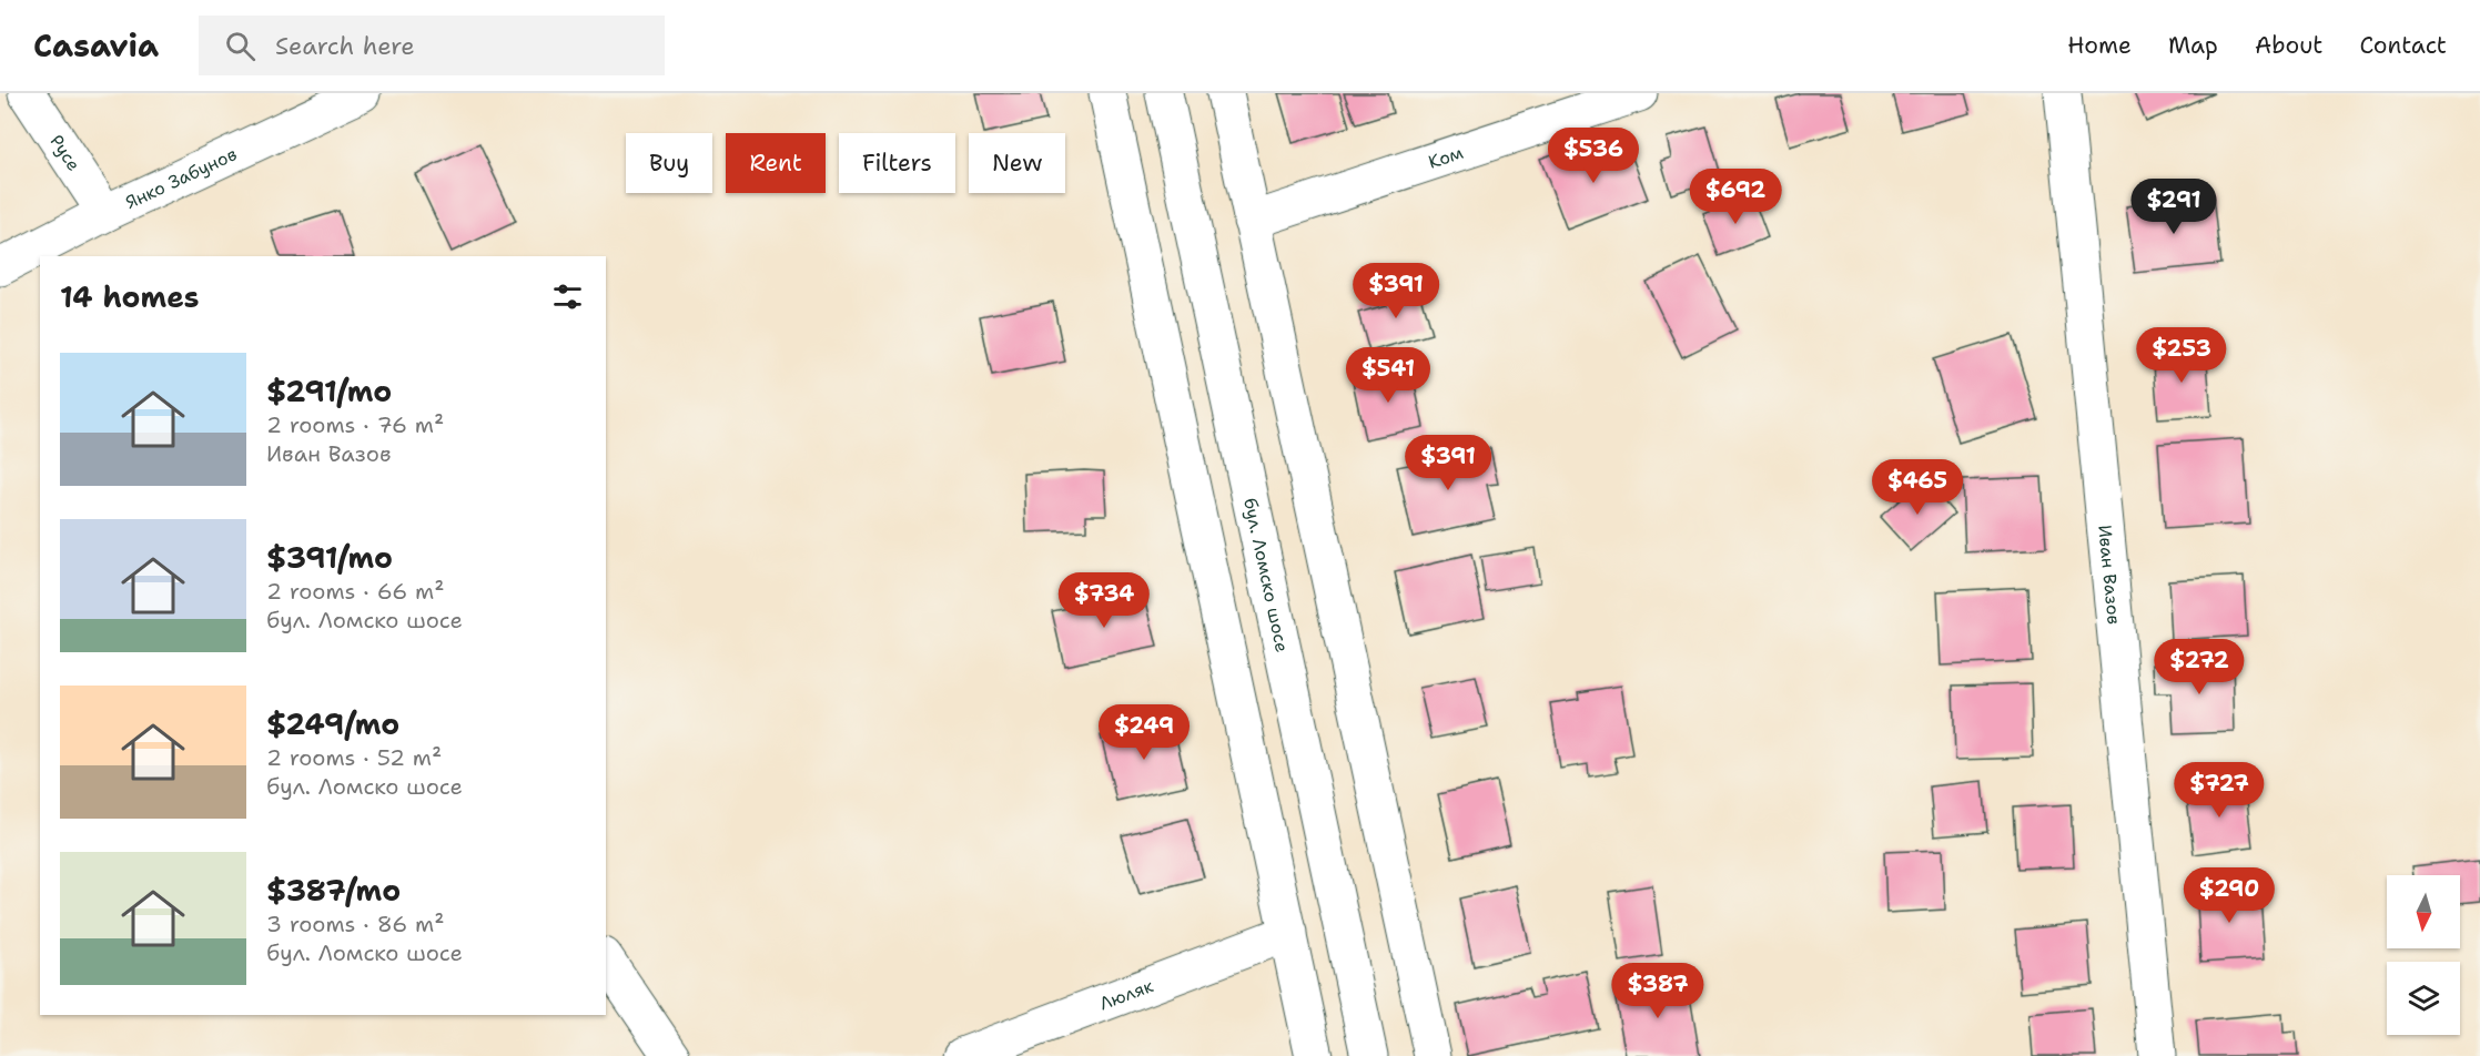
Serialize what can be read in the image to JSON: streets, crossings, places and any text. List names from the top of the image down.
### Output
{
  "streets": {
    "street": [
      "Русе",
      "Ком",
      "Янко Забунов",
      "бул. Ломско шосе",
      "Иван Вазов",
      "Люляк"
    ]
  },
  "crossings": [
    ["Русе", "Янко Забунов"]
  ],
  "north": "bottom",
  "page": {
    "header": "Casavia",
    "search": "Search here",
    "nav": [
      "Home",
      "Map",
      "About",
      "Contact"
    ],
    "price": [
      "$536",
      "$692",
      "$291",
      "$391",
      "$253",
      "$541",
      "$391",
      "$465",
      "$734",
      "$272",
      "$249",
      "$727",
      "$290",
      "$387"
    ],
    "chip": [
      "Buy",
      "Rent",
      "Filters",
      "New"
    ],
    "heading": "14 homes",
    "list": [
      {
        "name": "$291/mo",
        "note": "2 rooms · 76 m² · Иван Вазов"
      },
      {
        "name": "$391/mo",
        "note": "2 rooms · 66 m² · бул. Ломско шосе"
      },
      {
        "name": "$249/mo",
        "note": "2 rooms · 52 m² · бул. Ломско шосе"
      },
      {
        "name": "$387/mo",
        "note": "3 rooms · 86 m² · бул. Ломско шосе"
      }
    ]
  }
}
